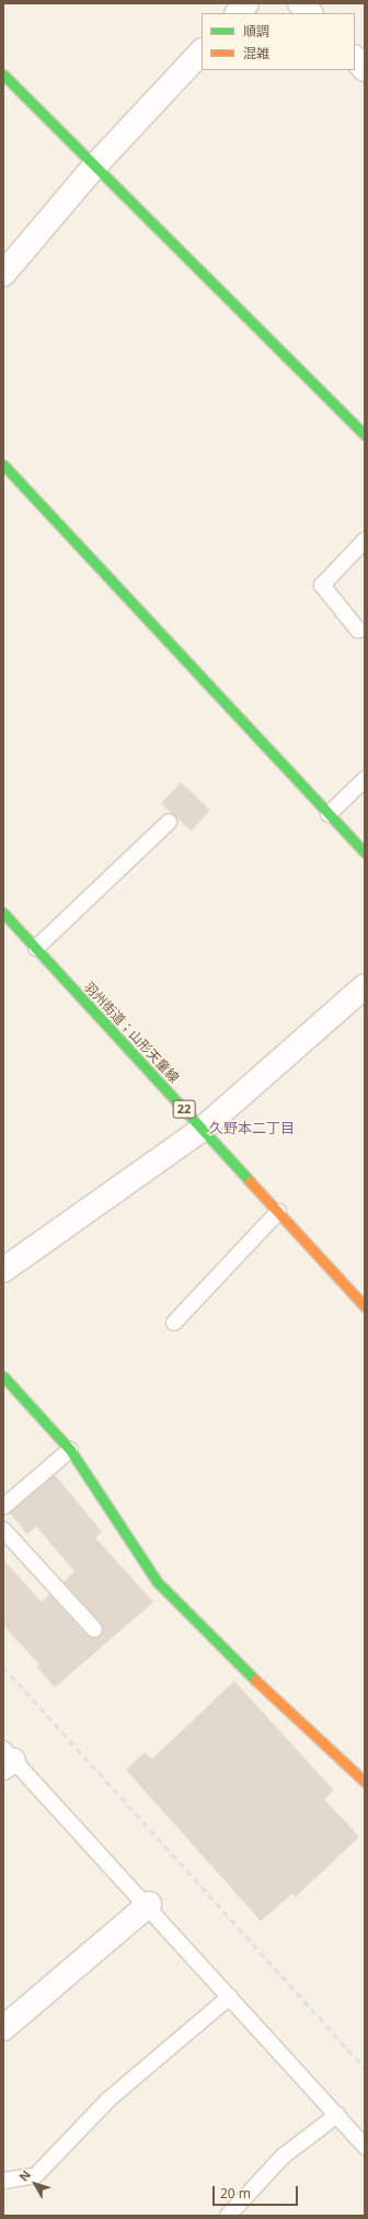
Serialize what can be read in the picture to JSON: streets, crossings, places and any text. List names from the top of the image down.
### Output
{
  "streets": {
    "street": ["羽州街道；山形天童線", "22"]
  },
  "districts": ["久野本二丁目"],
  "legend": ["順調", "混雑"],
  "scale_bar": "20 m",
  "north": "top left"
}
